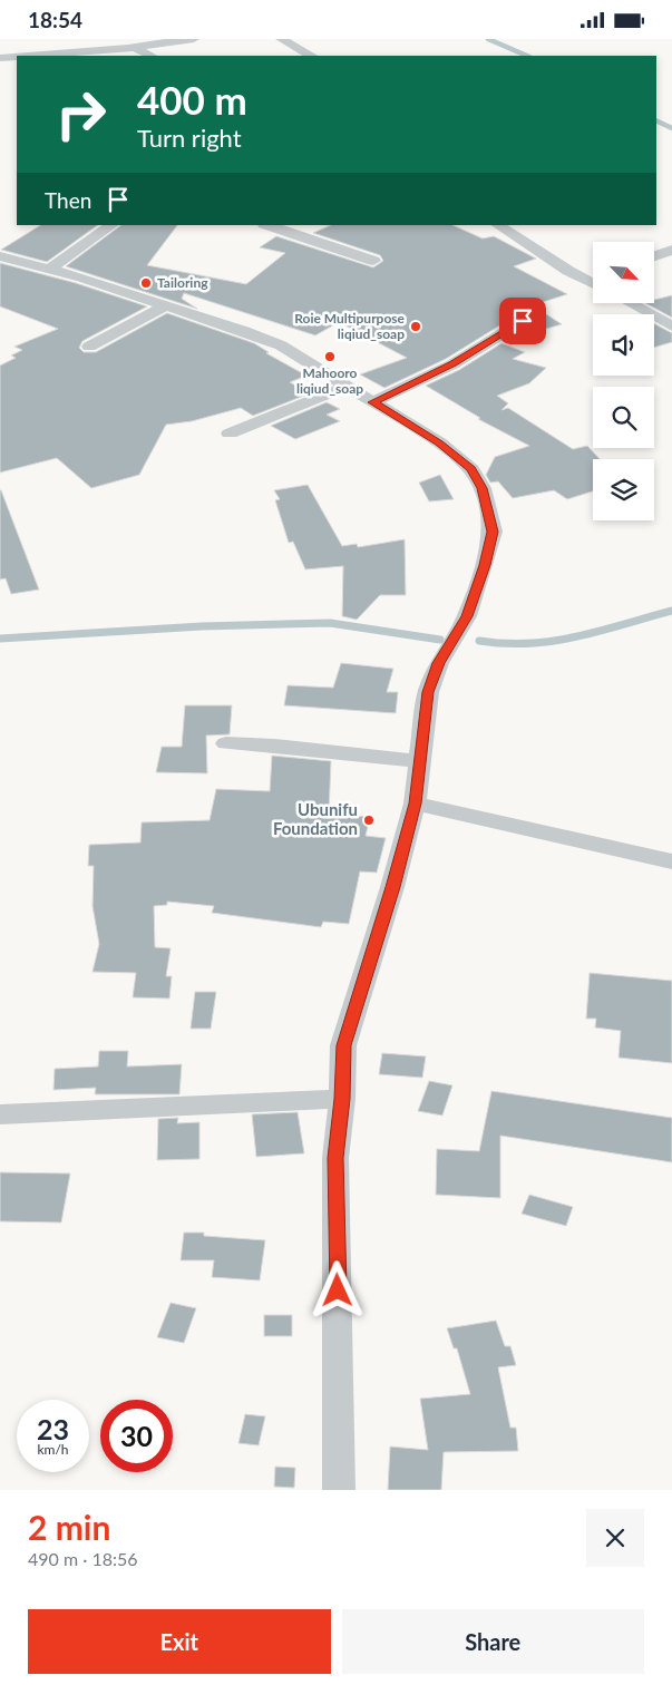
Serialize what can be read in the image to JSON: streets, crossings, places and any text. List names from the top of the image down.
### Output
{
  "places": [
    "Tailoring",
    "Roie Multipurpose liqiud_soap",
    "Mahooro liqiud_soap",
    "Ubunifu Foundation"
  ],
  "north": "bottom right",
  "page": {
    "status": "18:54",
    "turn": ["400 m", "Turn right"],
    "then": "Then",
    "speed": "23 km/h",
    "limit": "30",
    "heading": ["2 min", "490 m · 18:56"],
    "buttons": ["Exit", "Share"]
  }
}
